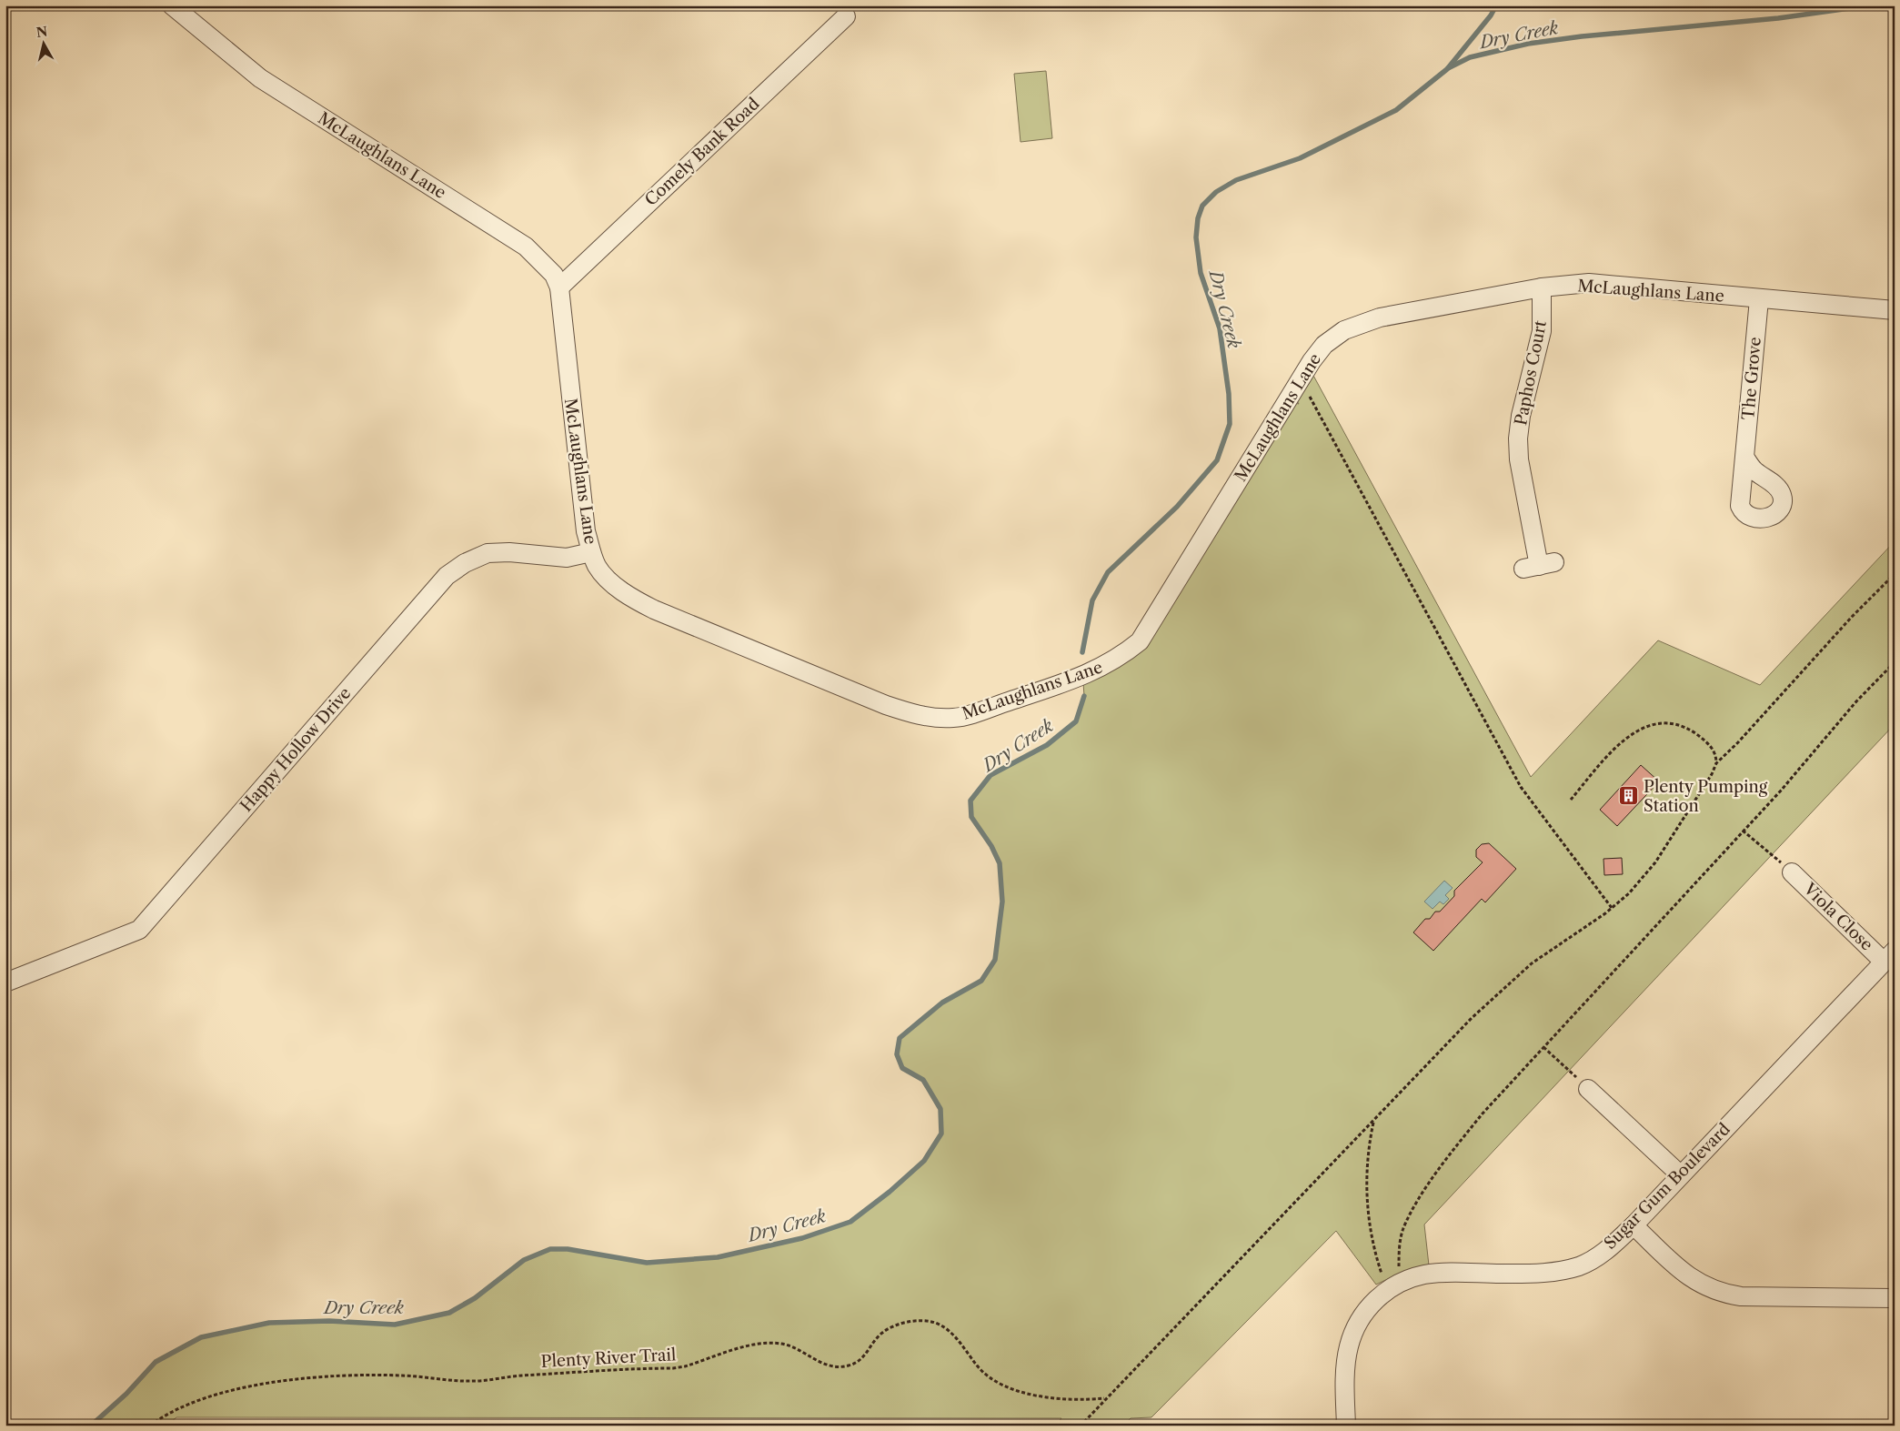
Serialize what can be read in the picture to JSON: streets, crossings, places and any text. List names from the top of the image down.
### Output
{
  "streets": {
    "street": [
      "Comely Bank Road",
      "McLaughlans Lane",
      "Paphos Court",
      "The Grove",
      "Happy Hollow Drive",
      "Viola Close",
      "Sugar Gum Boulevard"
    ],
    "path": ["Plenty River Trail"]
  },
  "crossings": [
    ["Comely Bank Road", "McLaughlans Lane"],
    ["McLaughlans Lane", "Paphos Court"],
    ["McLaughlans Lane", "The Grove"],
    ["McLaughlans Lane", "Happy Hollow Drive"],
    ["Viola Close", "Sugar Gum Boulevard"]
  ],
  "water": ["Dry Creek"],
  "places": {
    "building": ["Plenty Pumping Station"]
  },
  "north": "top"
}
